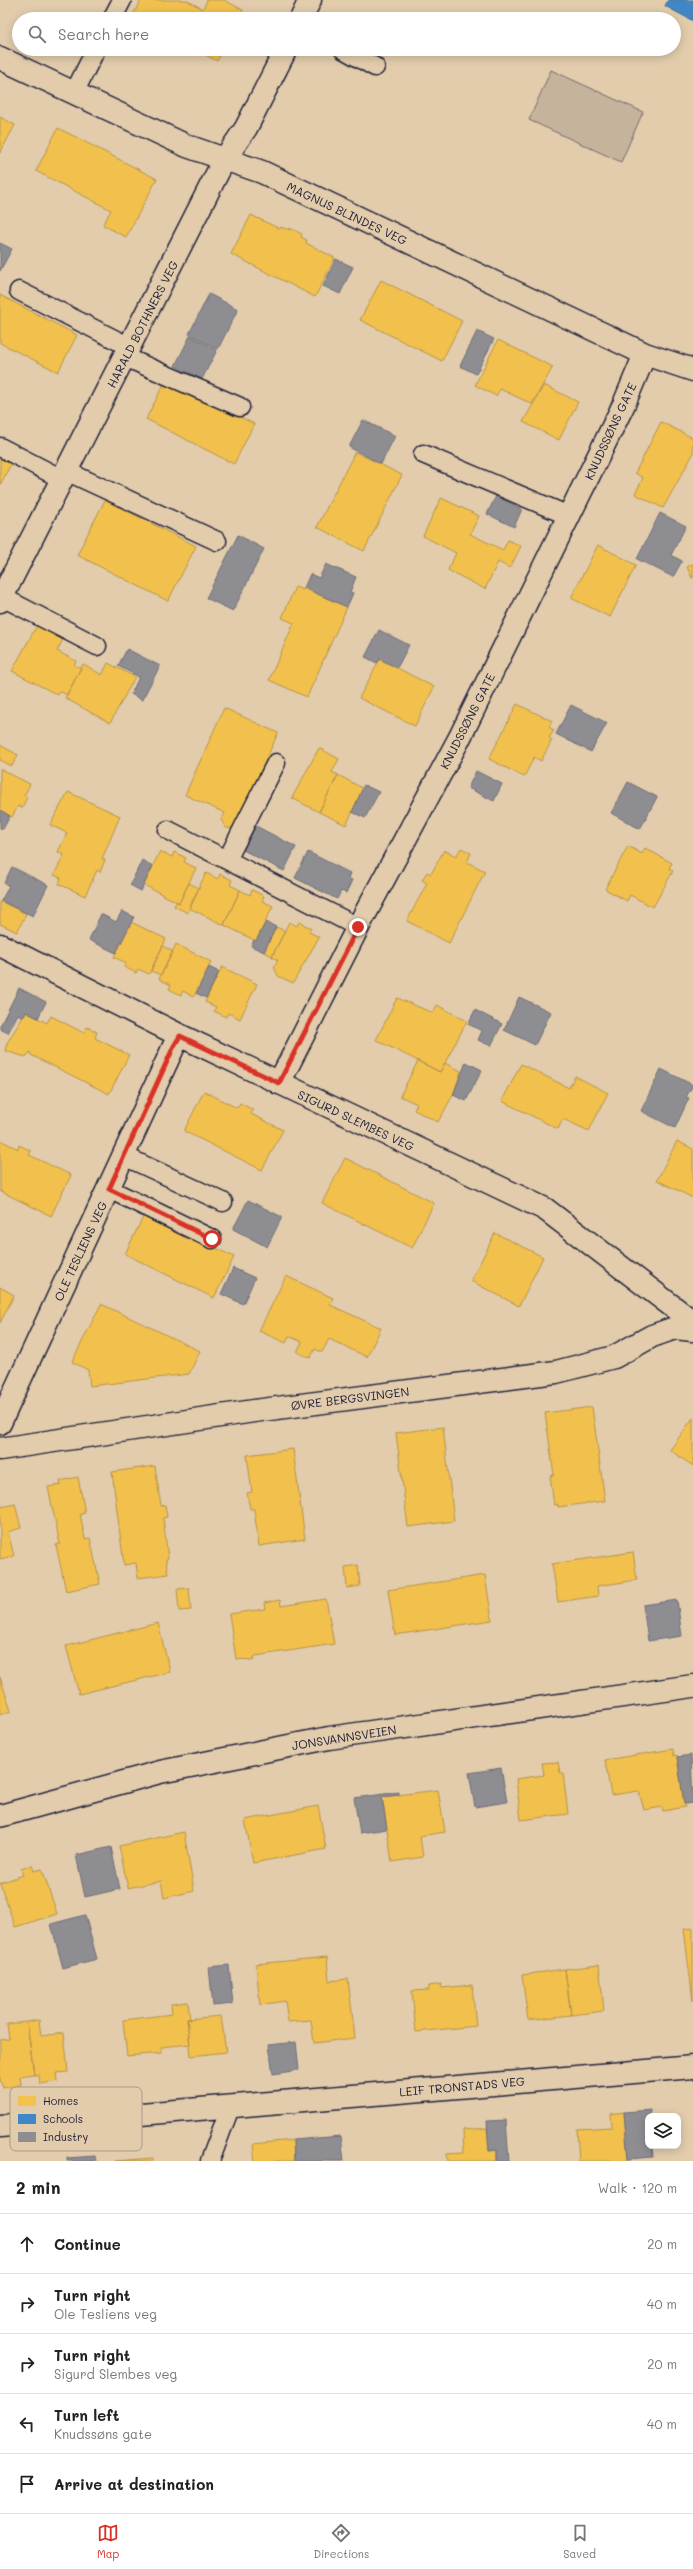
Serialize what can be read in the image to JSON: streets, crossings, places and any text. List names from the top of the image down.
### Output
{
  "streets": {
    "street": [
      "MAGNUS BLINDES VEG",
      "HARALD BOTHNERS VEG",
      "KNUDSSØNS GATE",
      "SIGURD SLEMBES VEG",
      "OLE TESLIENS VEG",
      "ØVRE BERGSVINGEN",
      "JONSVANNSVEIEN",
      "LEIF TRONSTADS VEG"
    ]
  },
  "crossings": [
    ["MAGNUS BLINDES VEG", "HARALD BOTHNERS VEG"],
    ["MAGNUS BLINDES VEG", "KNUDSSØNS GATE"],
    ["KNUDSSØNS GATE", "SIGURD SLEMBES VEG"],
    ["SIGURD SLEMBES VEG", "OLE TESLIENS VEG"]
  ],
  "legend": ["Homes", "Schools", "Industry"],
  "page": {
    "search": "Search here",
    "heading": ["2 min", "Walk · 120 m"],
    "list": [
      ["Continue", "20 m"],
      ["Turn right", "Ole Tesliens veg", "40 m"],
      ["Turn right", "Sigurd Slembes veg", "20 m"],
      ["Turn left", "Knudssøns gate", "40 m"],
      "Arrive at destination"
    ],
    "nav": ["Map", "Directions", "Saved"]
  }
}
